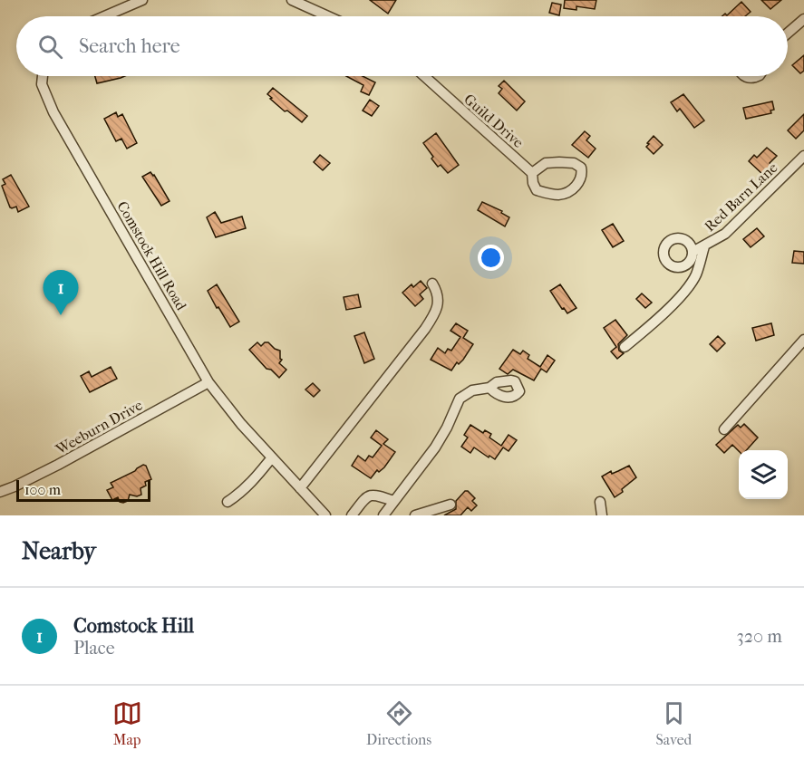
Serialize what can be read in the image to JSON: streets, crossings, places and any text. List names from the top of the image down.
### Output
{
  "streets": {
    "street": [
      "Guild Drive",
      "Red Barn Lane",
      "Comstock Hill Road",
      "Weeburn Drive"
    ]
  },
  "crossings": [
    ["Comstock Hill Road", "Weeburn Drive"]
  ],
  "scale_bar": "100 m",
  "page": {
    "search": "Search here",
    "pins": "1",
    "scale": "100 m",
    "heading": "Nearby",
    "list": [
      {
        "mark": "1",
        "name": "Comstock Hill",
        "note": "Place",
        "value": "320 m"
      }
    ],
    "nav": ["Map", "Directions", "Saved"]
  }
}
